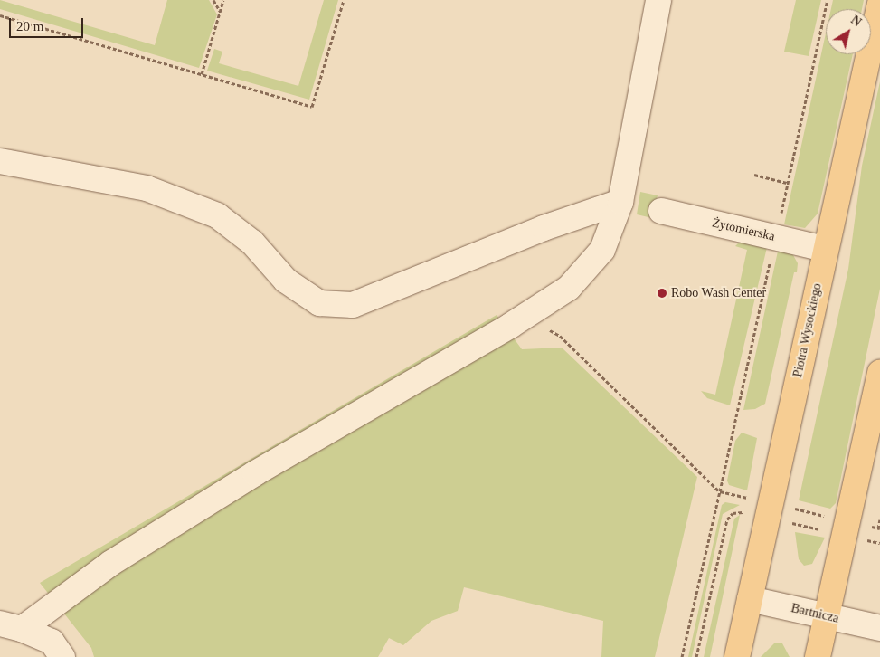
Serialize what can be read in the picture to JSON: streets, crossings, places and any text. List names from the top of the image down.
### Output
{
  "streets": {
    "main road": ["Piotra Wysockiego"],
    "street": ["Żytomierska", "Bartnicza"]
  },
  "crossings": [
    ["Żytomierska", "Piotra Wysockiego"],
    ["Piotra Wysockiego", "Bartnicza"]
  ],
  "places": ["Robo Wash Center"],
  "scale_bar": "20 m",
  "north": "top right"
}
